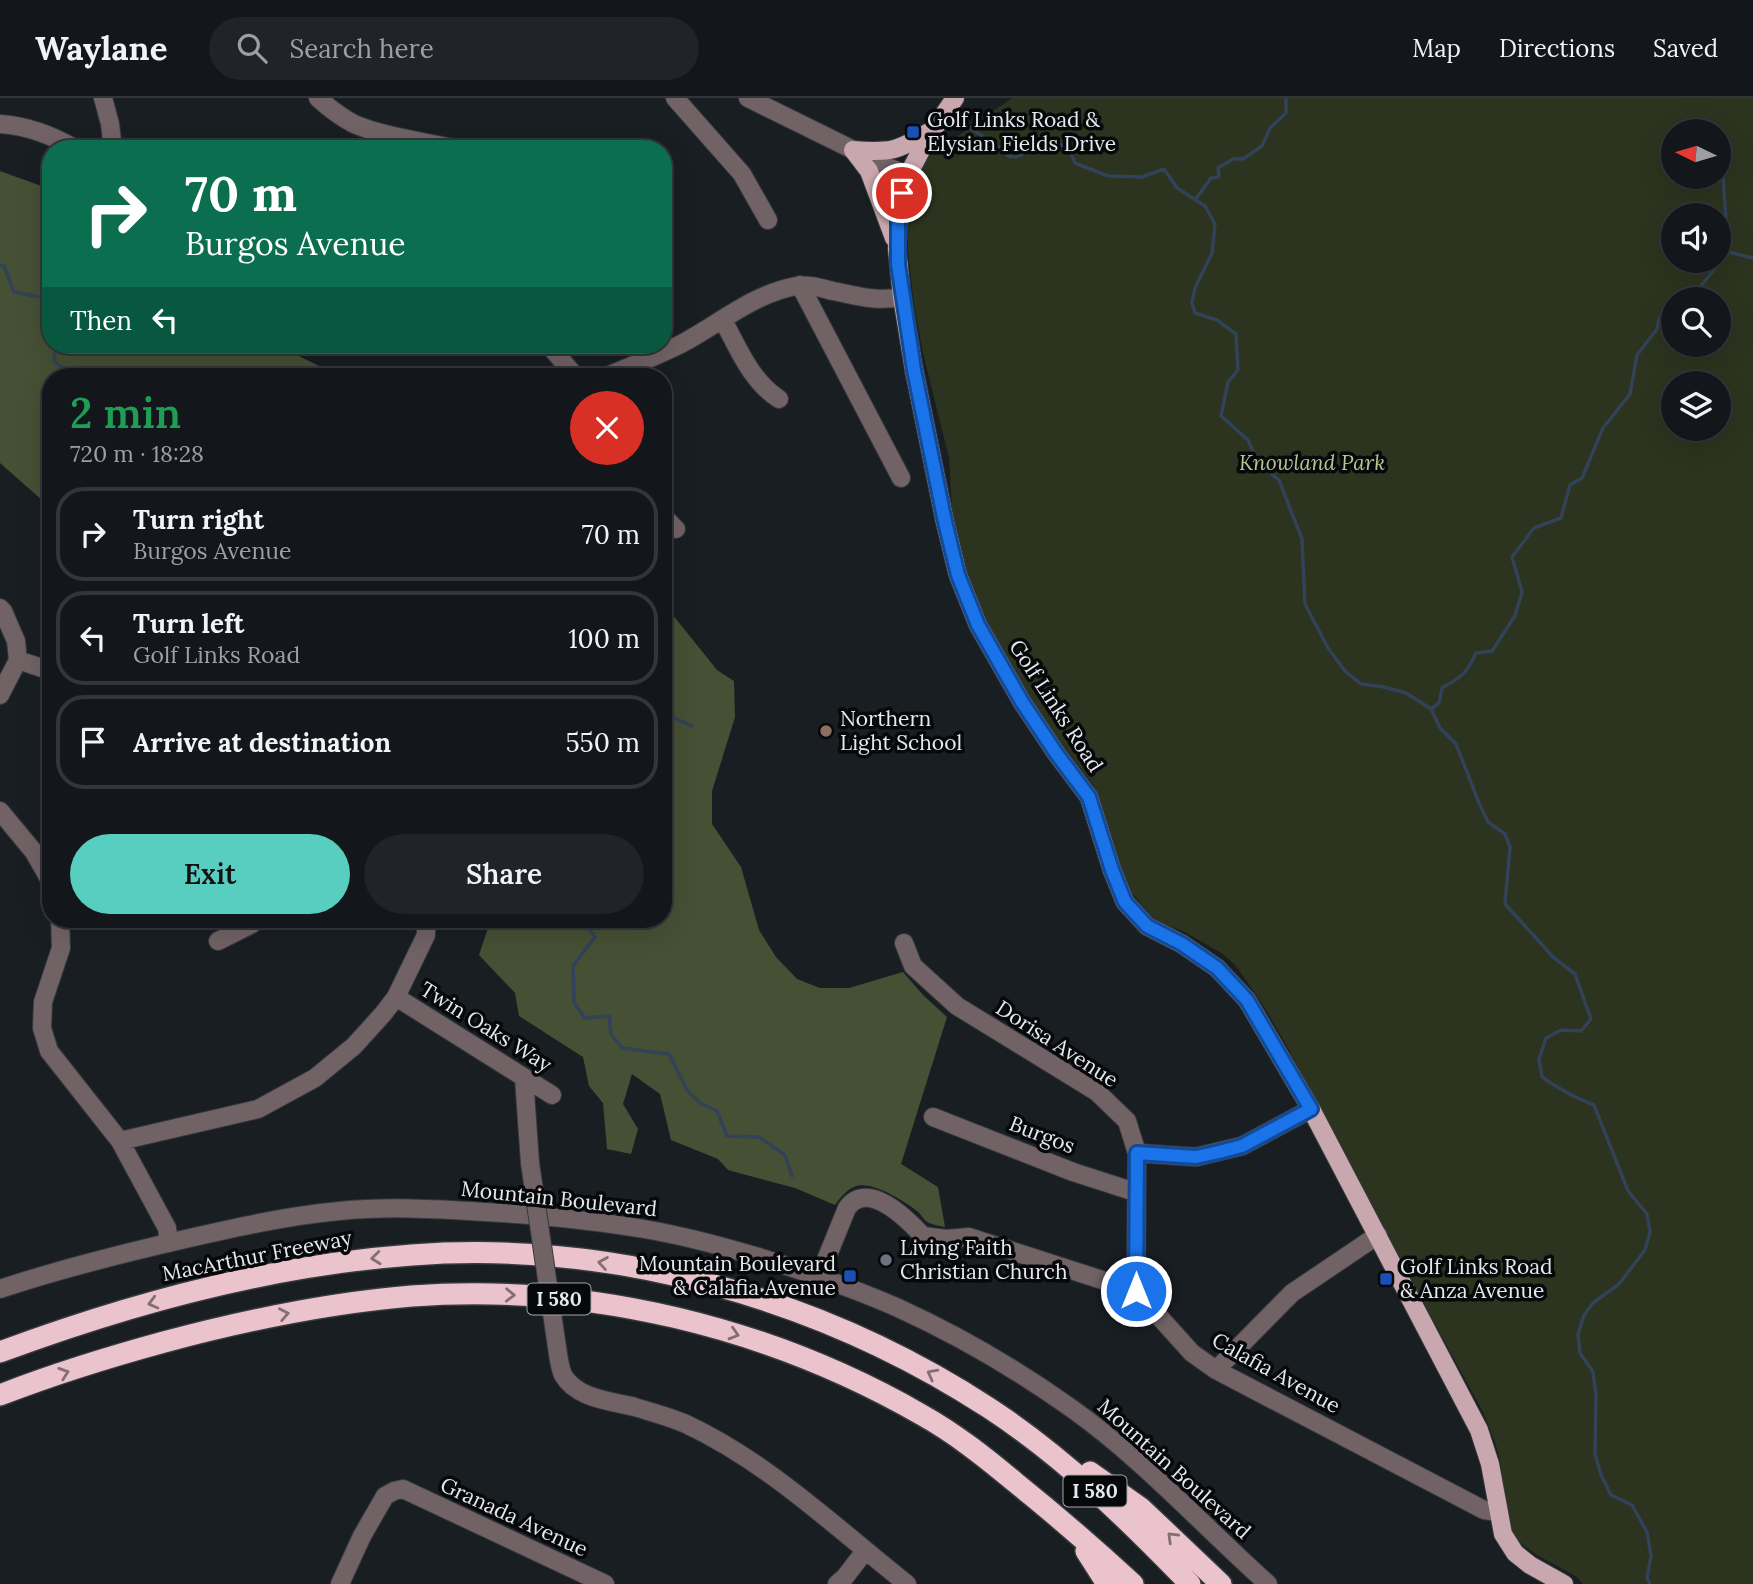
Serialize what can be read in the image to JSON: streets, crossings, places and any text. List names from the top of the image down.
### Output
{
  "streets": {
    "highway": ["MacArthur Freeway", "I 580"],
    "main road": ["Golf Links Road"],
    "street": [
      "Twin Oaks Way",
      "Dorisa Avenue",
      "Burgos",
      "Mountain Boulevard",
      "Calafia Avenue",
      "Granada Avenue"
    ]
  },
  "crossings": [
    ["Golf Links Road", "Calafia Avenue"],
    ["Dorisa Avenue", "Burgos"],
    ["Dorisa Avenue", "Calafia Avenue"],
    ["Mountain Boulevard", "Calafia Avenue"]
  ],
  "parks": ["Knowland Park"],
  "places": {
    "transit": ["Golf Links Road & Elysian Fields Drive", "Mountain Boulevard & Calafia Avenue", "Golf Links Road & Anza Avenue"],
    "other": ["Northern Light School", "Living Faith Christian Church"]
  },
  "north": "left",
  "page": {
    "header": "Waylane",
    "search": "Search here",
    "nav": ["Map", "Directions", "Saved"],
    "turn": ["70 m", "Burgos Avenue"],
    "then": "Then",
    "heading": ["2 min", "720 m · 18:28"],
    "list": [
      {
        "name": "Turn right",
        "note": "Burgos Avenue",
        "value": "70 m"
      },
      {
        "name": "Turn left",
        "note": "Golf Links Road",
        "value": "100 m"
      },
      {
        "name": "Arrive at destination",
        "value": "550 m"
      }
    ],
    "buttons": ["Exit", "Share"]
  }
}
